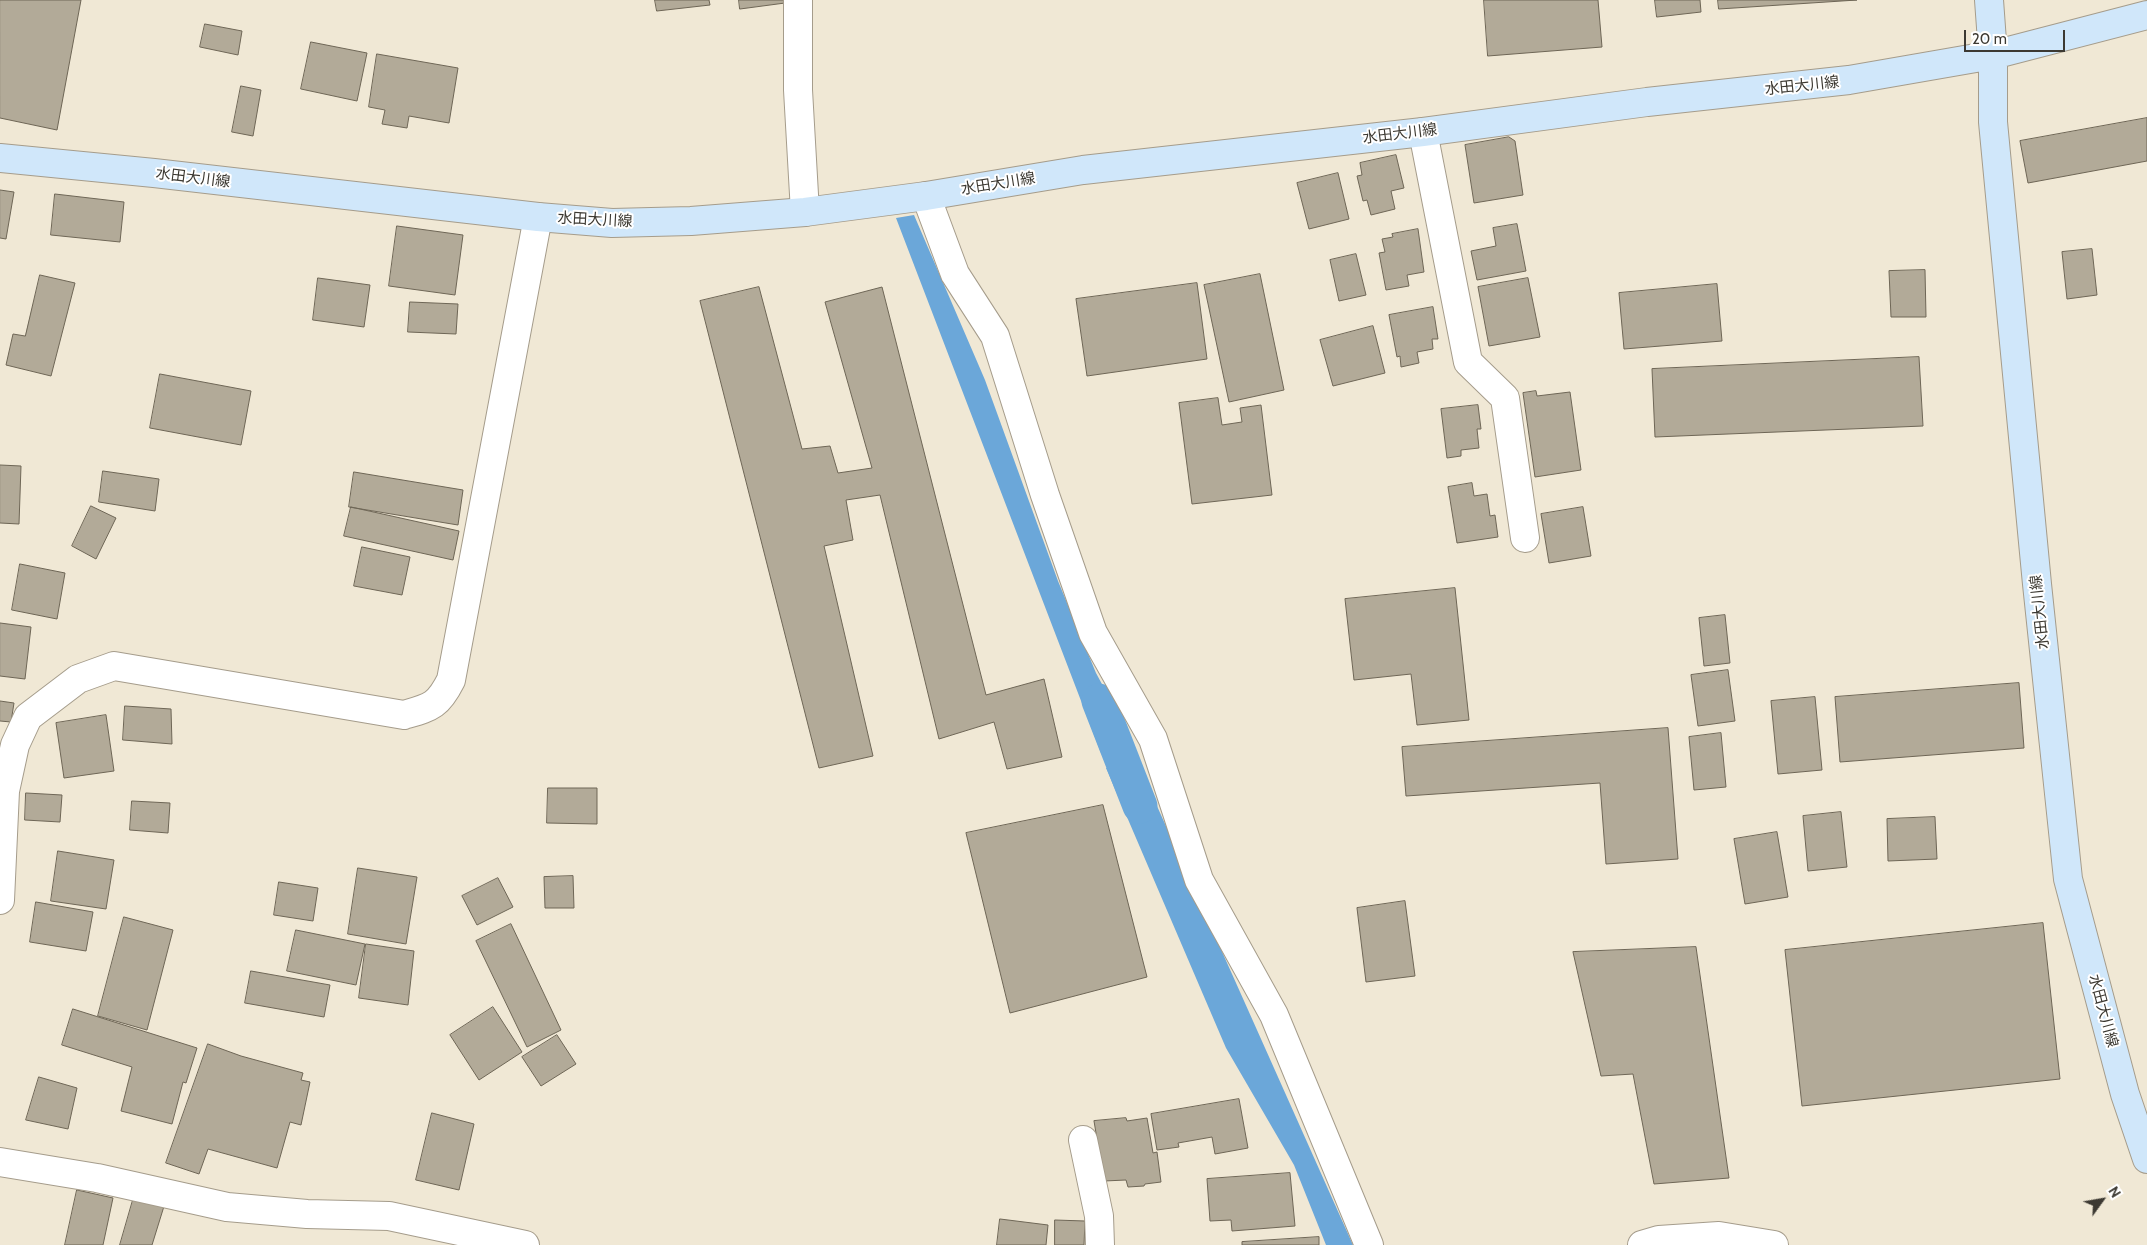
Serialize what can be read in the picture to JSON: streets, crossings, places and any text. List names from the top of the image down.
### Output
{
  "streets": {
    "main road": ["水田大川線"]
  },
  "scale_bar": "20 m",
  "north": "top right"
}
